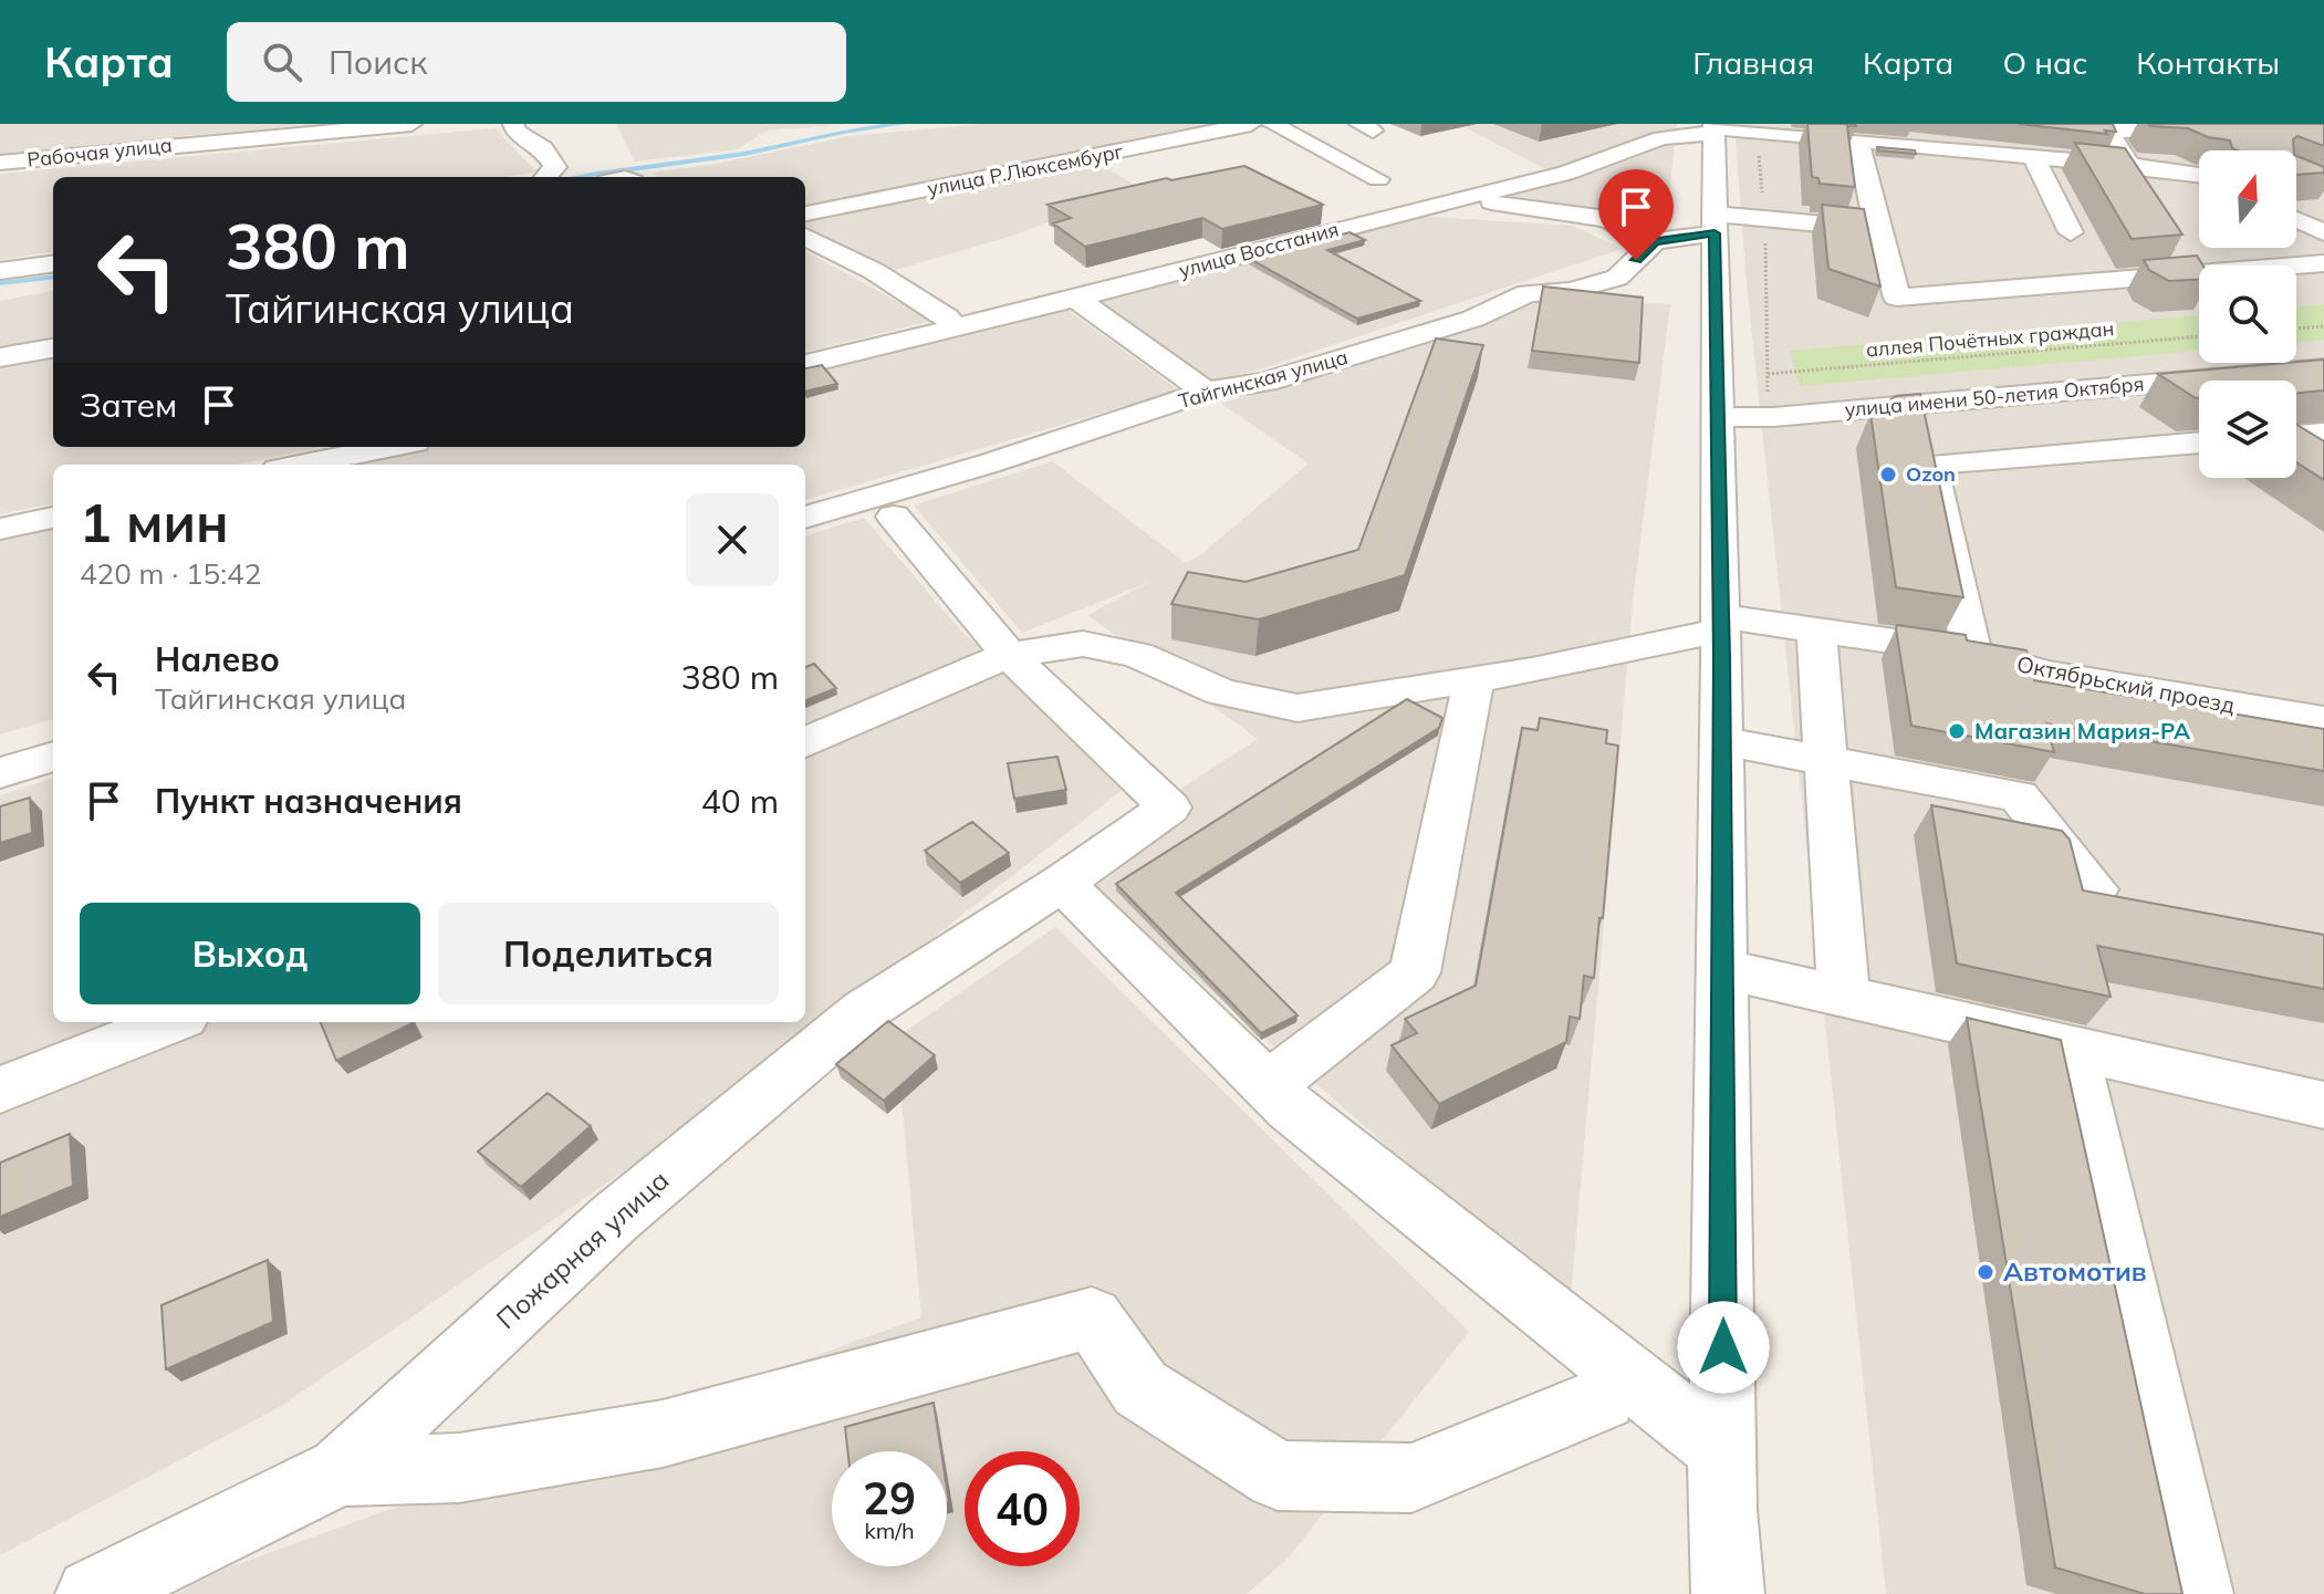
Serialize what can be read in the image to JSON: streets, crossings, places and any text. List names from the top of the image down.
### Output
{
  "streets": {
    "street": [
      "Рабочая улица",
      "улица Р.Люксембург",
      "улица Восстания",
      "Тайгинская улица",
      "улица имени 50-летия Октября",
      "Октябрьский проезд",
      "Пожарная улица"
    ],
    "path": ["аллея Почётных граждан"]
  },
  "crossings": [
    ["Октябрьский проезд", "Пожарная улица"]
  ],
  "places": ["Ozon", "Магазин Мария-РА", "Автомотив"],
  "north": "top",
  "page": {
    "header": "Карта",
    "search": "Поиск",
    "nav": [
      "Главная",
      "Карта",
      "О нас",
      "Контакты"
    ],
    "turn": ["380 m", "Тайгинская улица"],
    "then": "Затем",
    "heading": ["1 мин", "420 m · 15:42"],
    "list": [
      {
        "name": "Налево",
        "note": "Тайгинская улица",
        "value": "380 m"
      },
      {
        "name": "Пункт назначения",
        "value": "40 m"
      }
    ],
    "buttons": ["Выход", "Поделиться"],
    "speed": "29 km/h",
    "limit": "40"
  }
}
